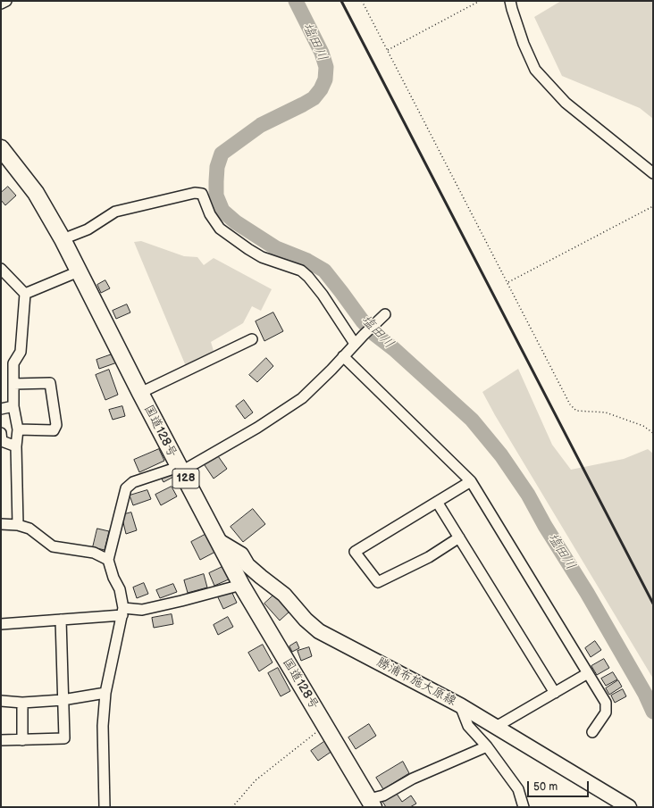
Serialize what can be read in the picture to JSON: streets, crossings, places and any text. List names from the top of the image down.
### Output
{
  "streets": {
    "highway": ["国道128号", "128"],
    "main road": ["勝浦布施大原線"]
  },
  "crossings": [
    ["国道128号", "勝浦布施大原線"]
  ],
  "water": ["塩田川"],
  "scale_bar": "50 m"
}
